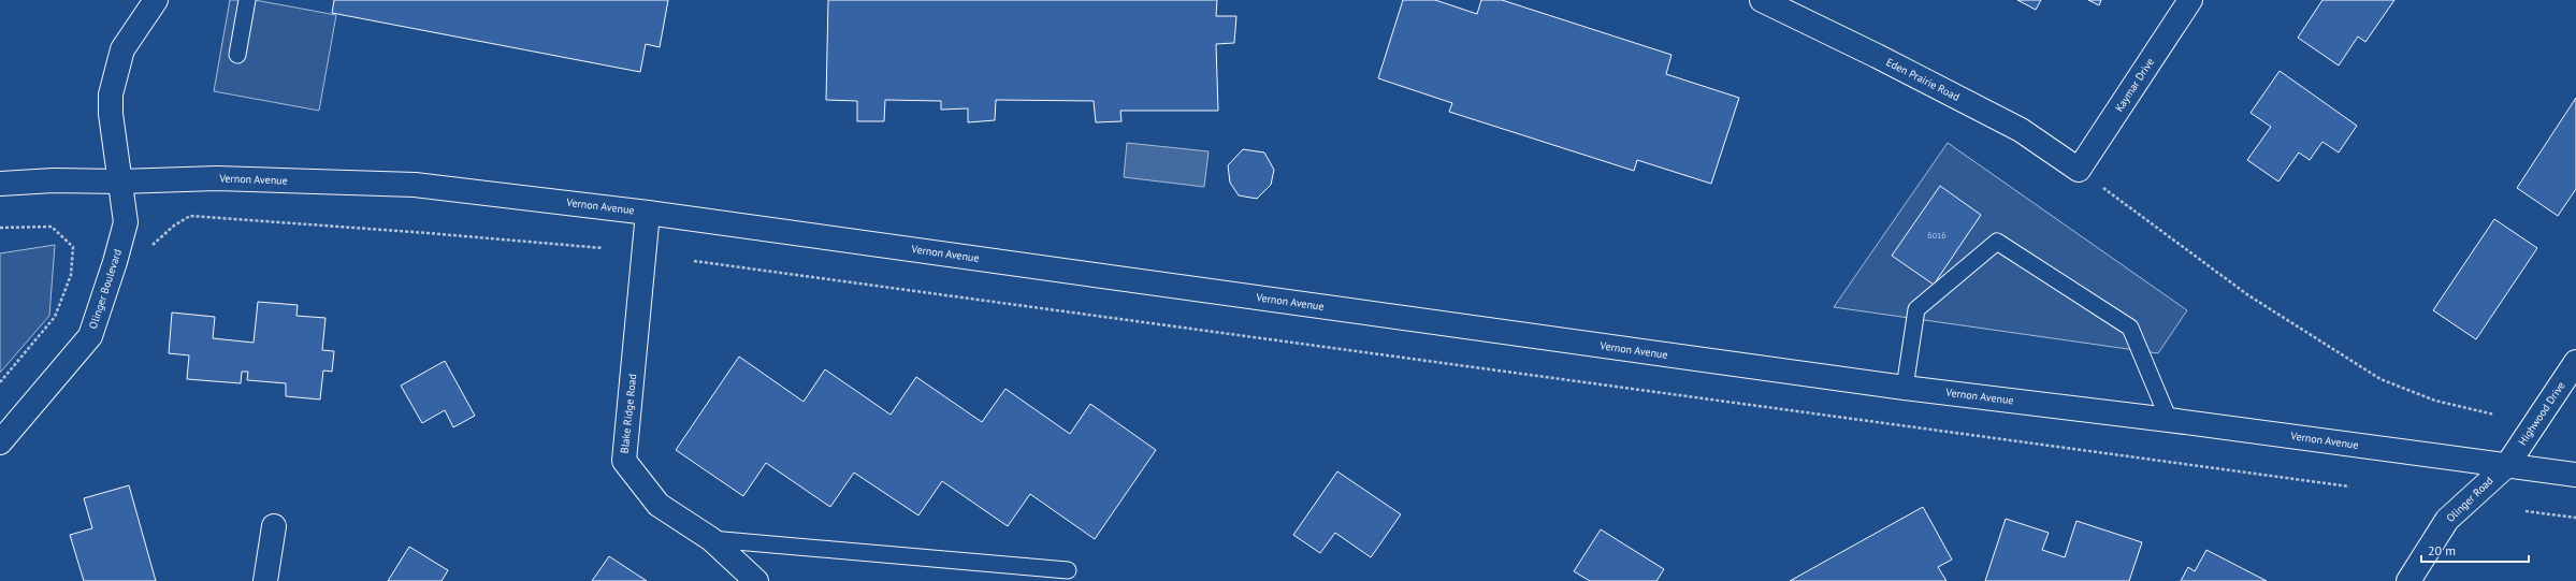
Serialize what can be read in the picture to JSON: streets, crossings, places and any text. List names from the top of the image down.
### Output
{
  "streets": {
    "main road": [
      "Eden Prairie Road",
      "Kaymar Drive",
      "Vernon Avenue",
      "Olinger Boulevard",
      "Blake Ridge Road",
      "Highwood Drive",
      "Olinger Road"
    ]
  },
  "crossings": [
    ["Eden Prairie Road", "Kaymar Drive"],
    ["Vernon Avenue", "Olinger Boulevard"],
    ["Vernon Avenue", "Blake Ridge Road"],
    ["Vernon Avenue", "Highwood Drive"],
    ["Vernon Avenue", "Olinger Road"],
    ["Highwood Drive", "Olinger Road"]
  ],
  "house_numbers": ["6016"],
  "scale_bar": "20 m"
}
